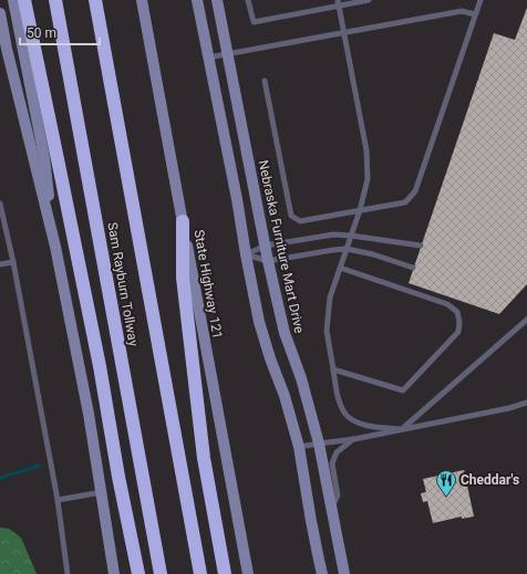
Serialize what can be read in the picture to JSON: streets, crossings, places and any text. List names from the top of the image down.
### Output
{
  "streets": {
    "highway": ["Sam Rayburn Tollway"],
    "main road": ["Nebraska Furniture Mart Drive", "State Highway 121"]
  },
  "places": {
    "restaurant": ["Cheddar's"]
  },
  "scale_bar": "50 m"
}
